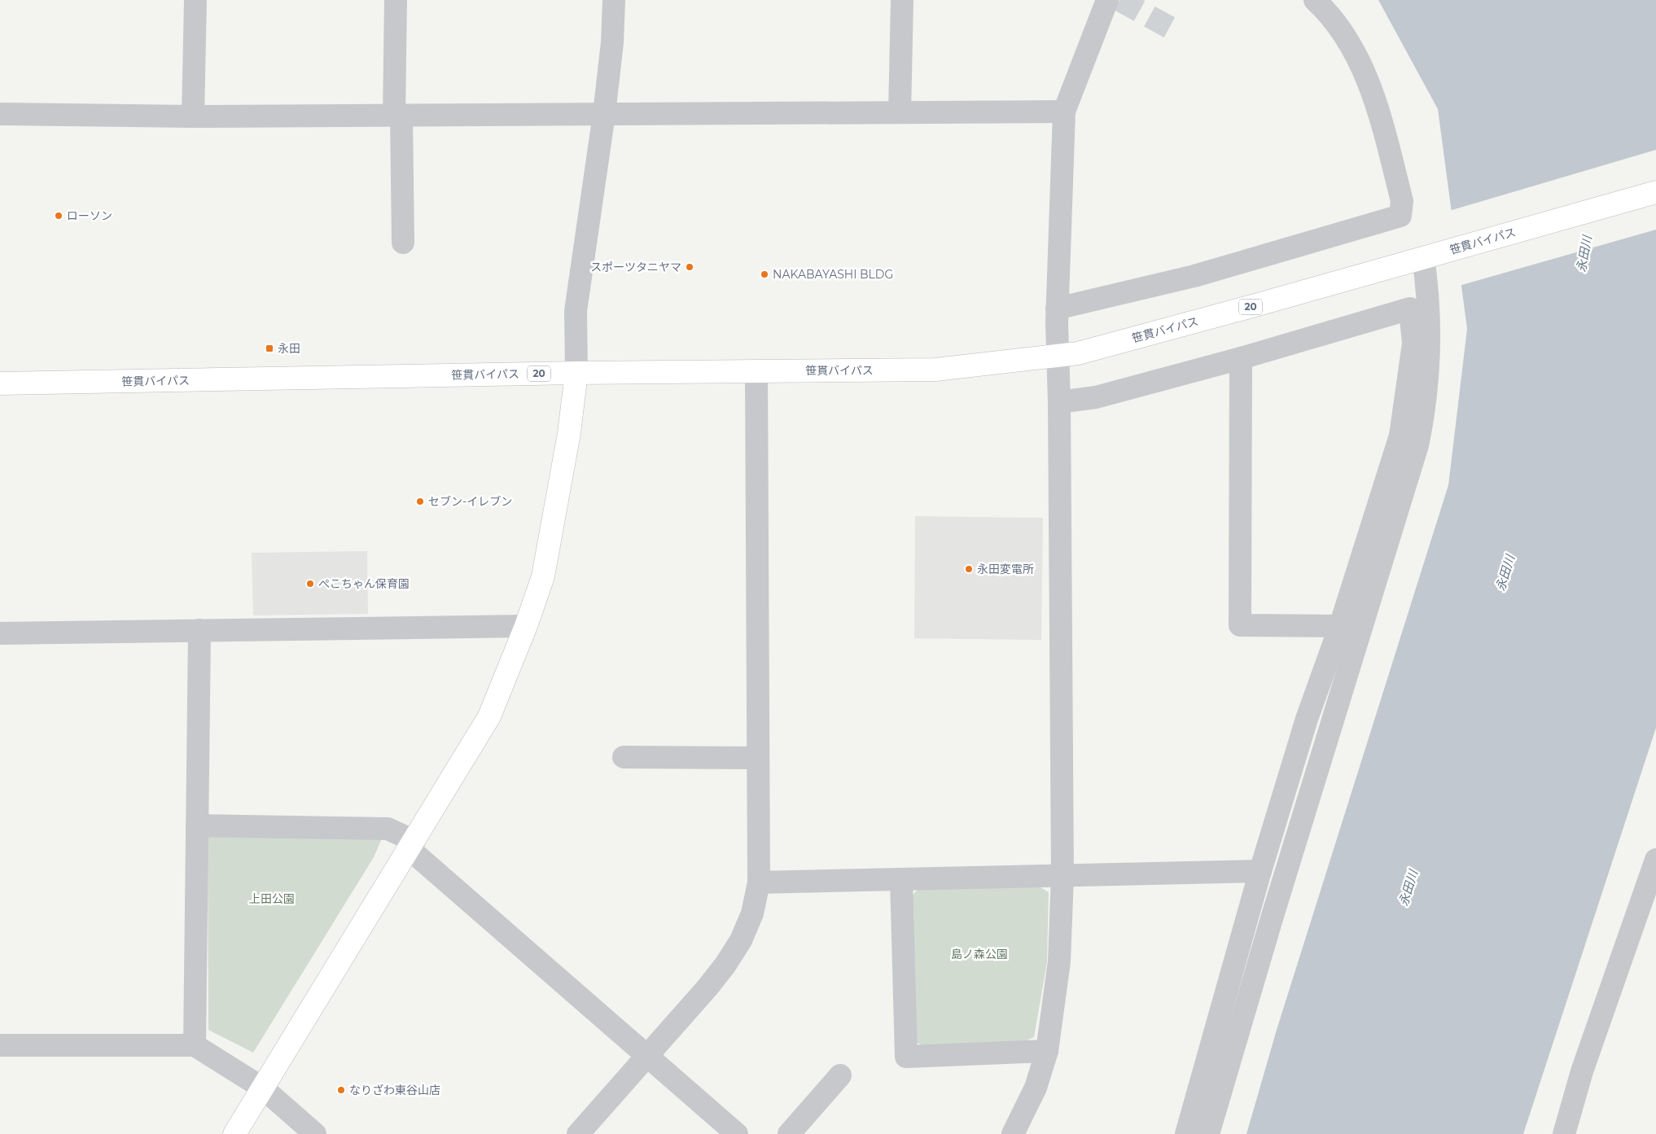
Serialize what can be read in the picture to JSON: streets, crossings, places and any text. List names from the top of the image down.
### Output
{
  "streets": {
    "main road": ["笹貫バイパス", "20"]
  },
  "water": ["永田川"],
  "parks": ["上田公園", "島ノ森公園"],
  "places": {
    "other": [
      "ローソン",
      "スポーツタニヤマ",
      "NAKABAYASHI BLDG",
      "セブン-イレブン",
      "永田変電所",
      "ぺこちゃん保育園",
      "なりざわ東谷山店"
    ],
    "transit": ["永田"]
  }
}
